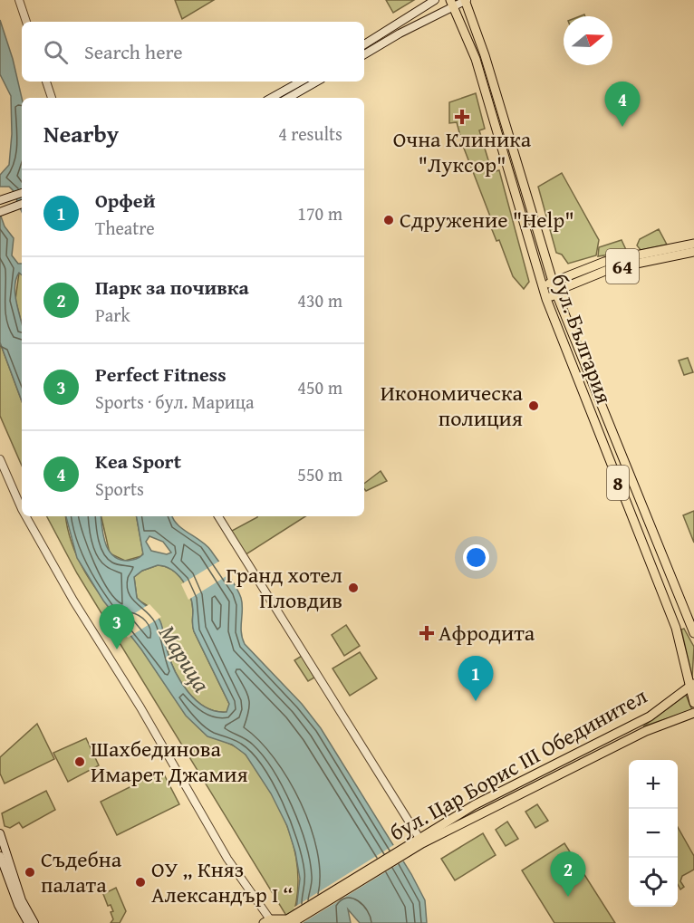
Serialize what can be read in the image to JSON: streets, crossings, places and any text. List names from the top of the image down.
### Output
{
  "streets": {
    "main road": [
      "64",
      "бул. България",
      "8",
      "бул. Цар Борис III Обединител"
    ]
  },
  "crossings": [
    ["64", "бул. България"],
    ["бул. България", "8"],
    ["бул. България", "бул. Цар Борис III Обединител"],
    ["8", "бул. Цар Борис III Обединител"]
  ],
  "water": ["Марица"],
  "places": {
    "health": ["Очна Клиника \"Луксор\"", "Афродита"],
    "other": [
      "Сдружение \"Help\"",
      "Икономическа полиция",
      "Гранд хотел Пловдив",
      "Шахбединова Имарет Джамия",
      "Съдебна палата",
      "ОУ „ Княз Александър I “"
    ]
  },
  "north": "right",
  "page": {
    "search": "Search here",
    "pins": [
      "4",
      "3",
      "1",
      "2"
    ],
    "heading": ["Nearby", "4 results"],
    "list": [
      {
        "mark": "1",
        "name": "Орфей",
        "note": "Theatre",
        "value": "170 m"
      },
      {
        "mark": "2",
        "name": "Парк за почивка",
        "note": "Park",
        "value": "430 m"
      },
      {
        "mark": "3",
        "name": "Perfect Fitness",
        "note": "Sports · бул. Марица",
        "value": "450 m"
      },
      {
        "mark": "4",
        "name": "Kea Sport",
        "note": "Sports",
        "value": "550 m"
      }
    ],
    "map_buttons": ["+", "−"]
  }
}
